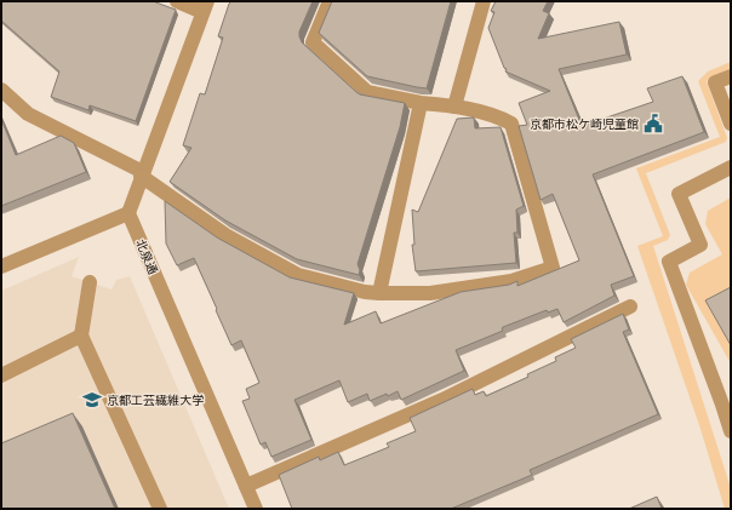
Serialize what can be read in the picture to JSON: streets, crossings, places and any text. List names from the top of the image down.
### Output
{
  "streets": {
    "street": ["北泉通"]
  },
  "places": {
    "public building": ["京都市松ケ崎児童館"],
    "school or university": ["京都工芸繊維大学"]
  }
}
